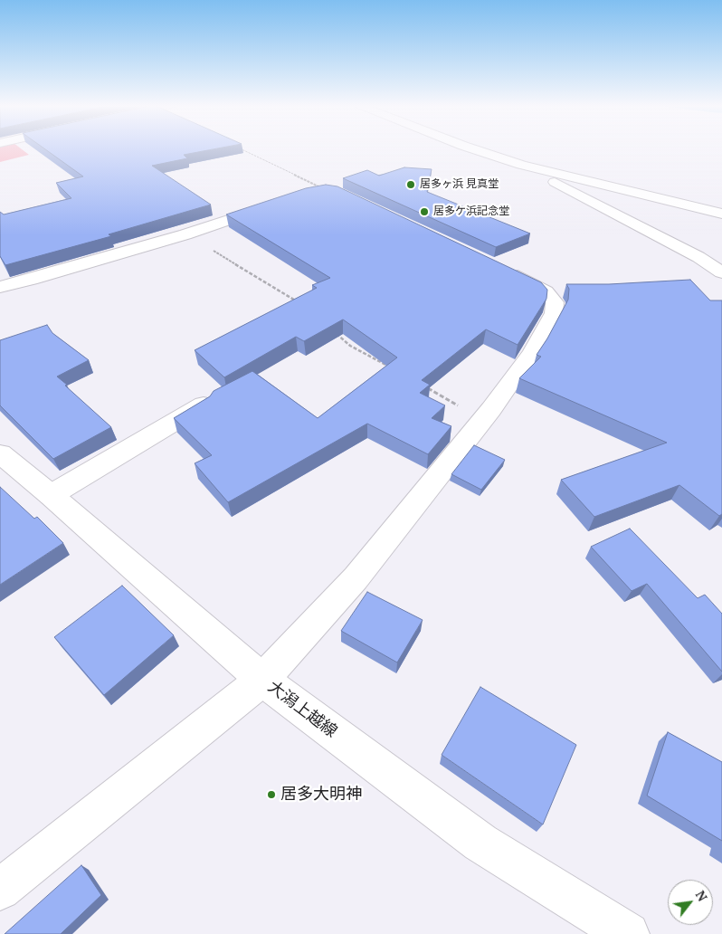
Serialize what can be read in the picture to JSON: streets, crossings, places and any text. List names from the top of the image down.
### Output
{
  "streets": {
    "street": ["大潟上越線"]
  },
  "places": ["居多ヶ浜 見真堂", "居多ケ浜記念堂", "居多大明神"],
  "north": "top right"
}
